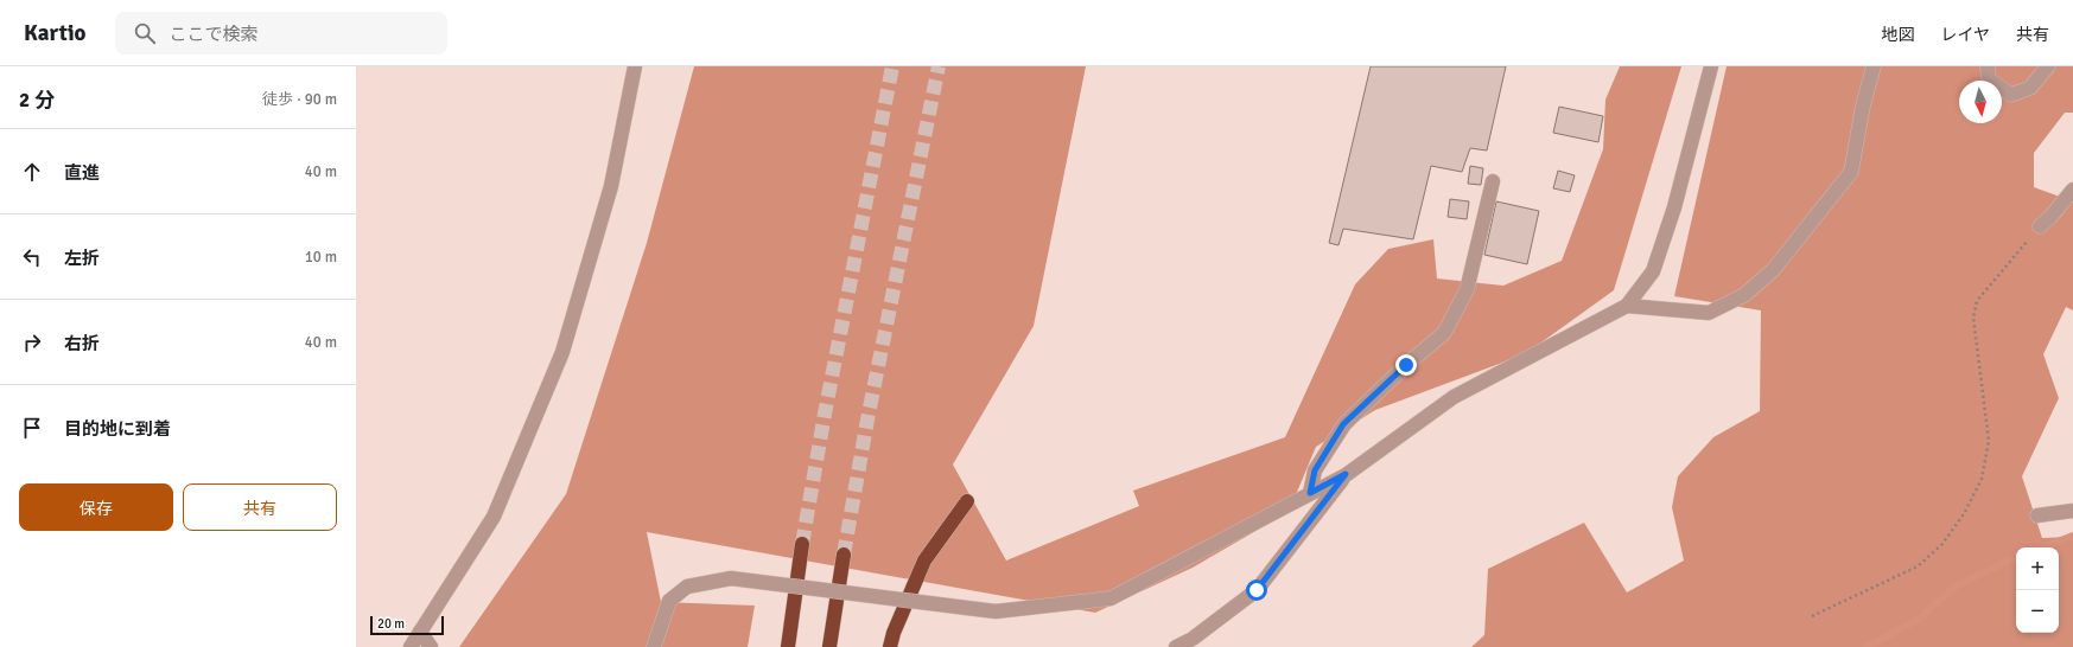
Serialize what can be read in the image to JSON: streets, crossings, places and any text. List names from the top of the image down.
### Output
{
  "scale_bar": "20 m",
  "north": "bottom",
  "page": {
    "header": "Kartio",
    "search": "ここで検索",
    "nav": ["地図", "レイヤ", "共有"],
    "heading": ["2 分", "徒歩 · 90 m"],
    "list": [
      ["直進", "40 m"],
      ["左折", "10 m"],
      ["右折", "40 m"],
      "目的地に到着"
    ],
    "buttons": ["保存", "共有"],
    "map_buttons": ["+", "−"],
    "scale": "20 m"
  }
}
